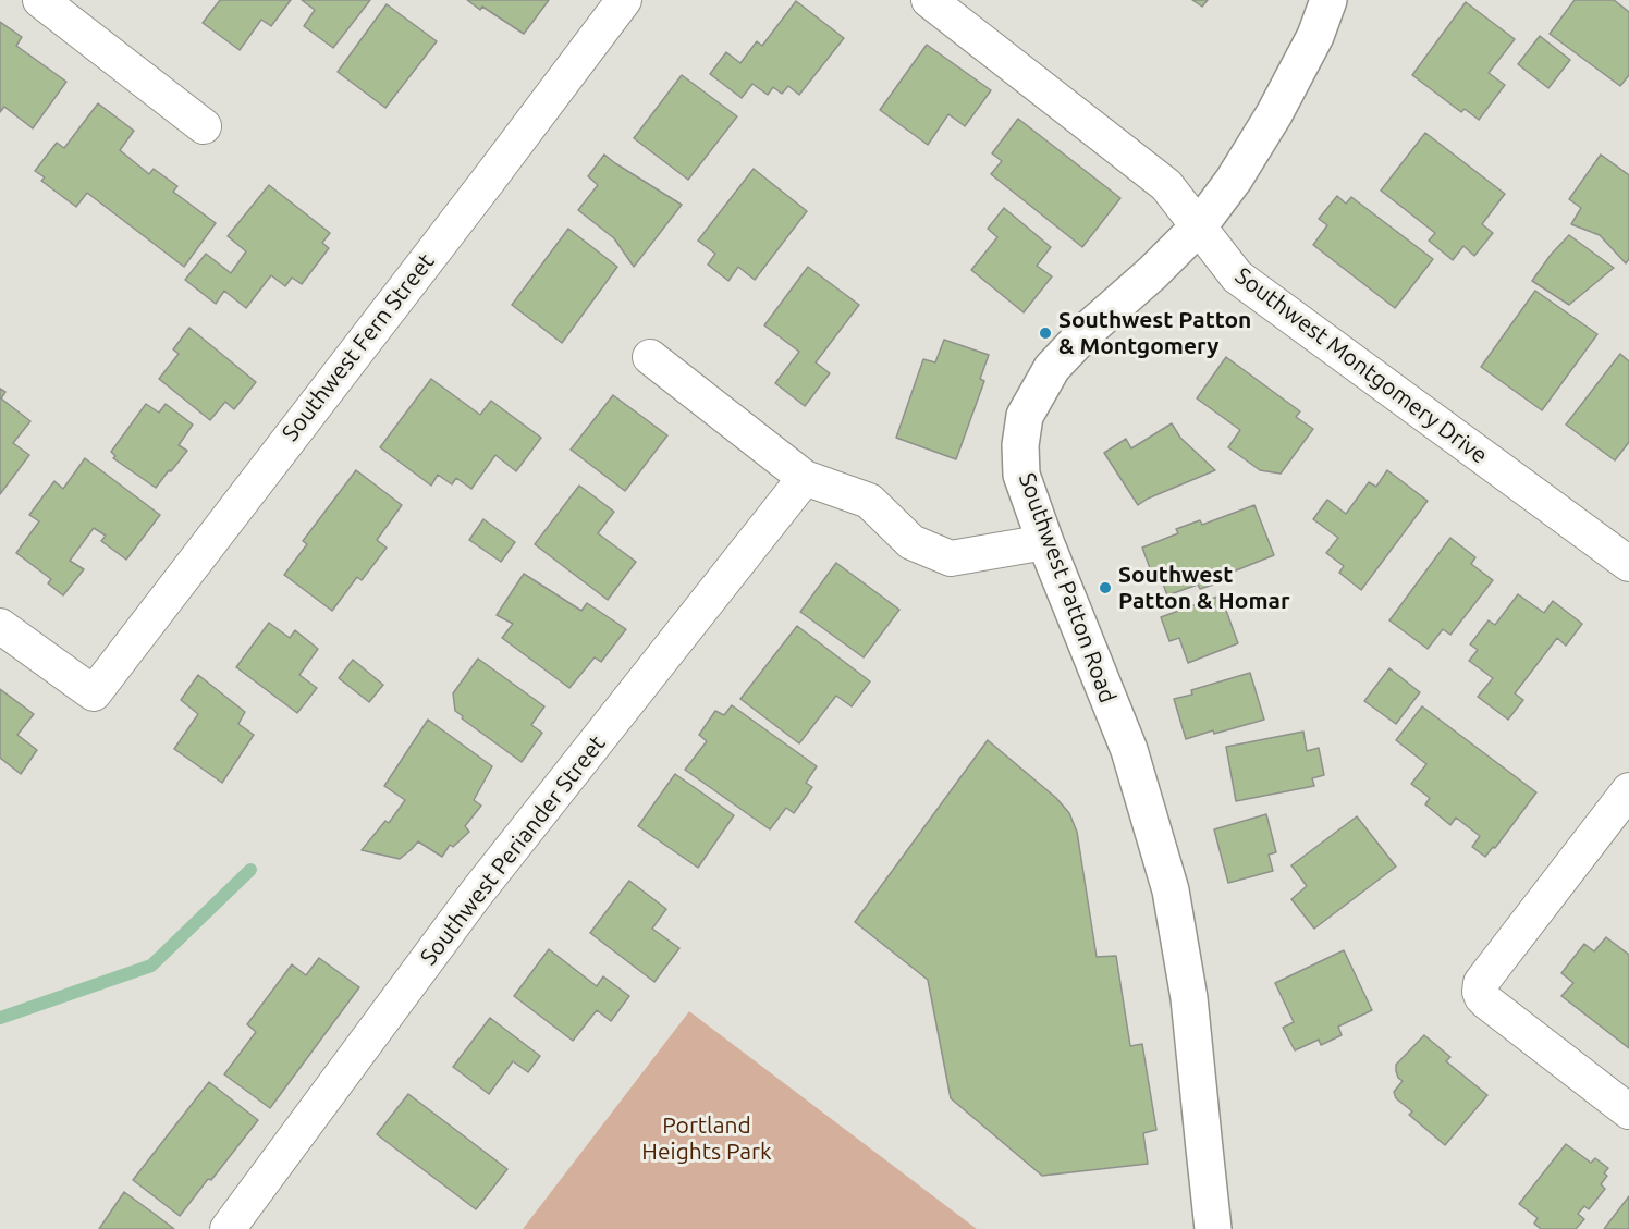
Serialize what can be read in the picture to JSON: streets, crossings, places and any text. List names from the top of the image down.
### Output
{
  "streets": {
    "main road": ["Southwest Patton Road"],
    "street": ["Southwest Fern Street", "Southwest Montgomery Drive", "Southwest Periander Street"]
  },
  "crossings": [
    ["Southwest Montgomery Drive", "Southwest Patton Road"]
  ],
  "parks": ["Portland Heights Park"],
  "places": ["Southwest Patton & Montgomery", "Southwest Patton & Homar"]
}
